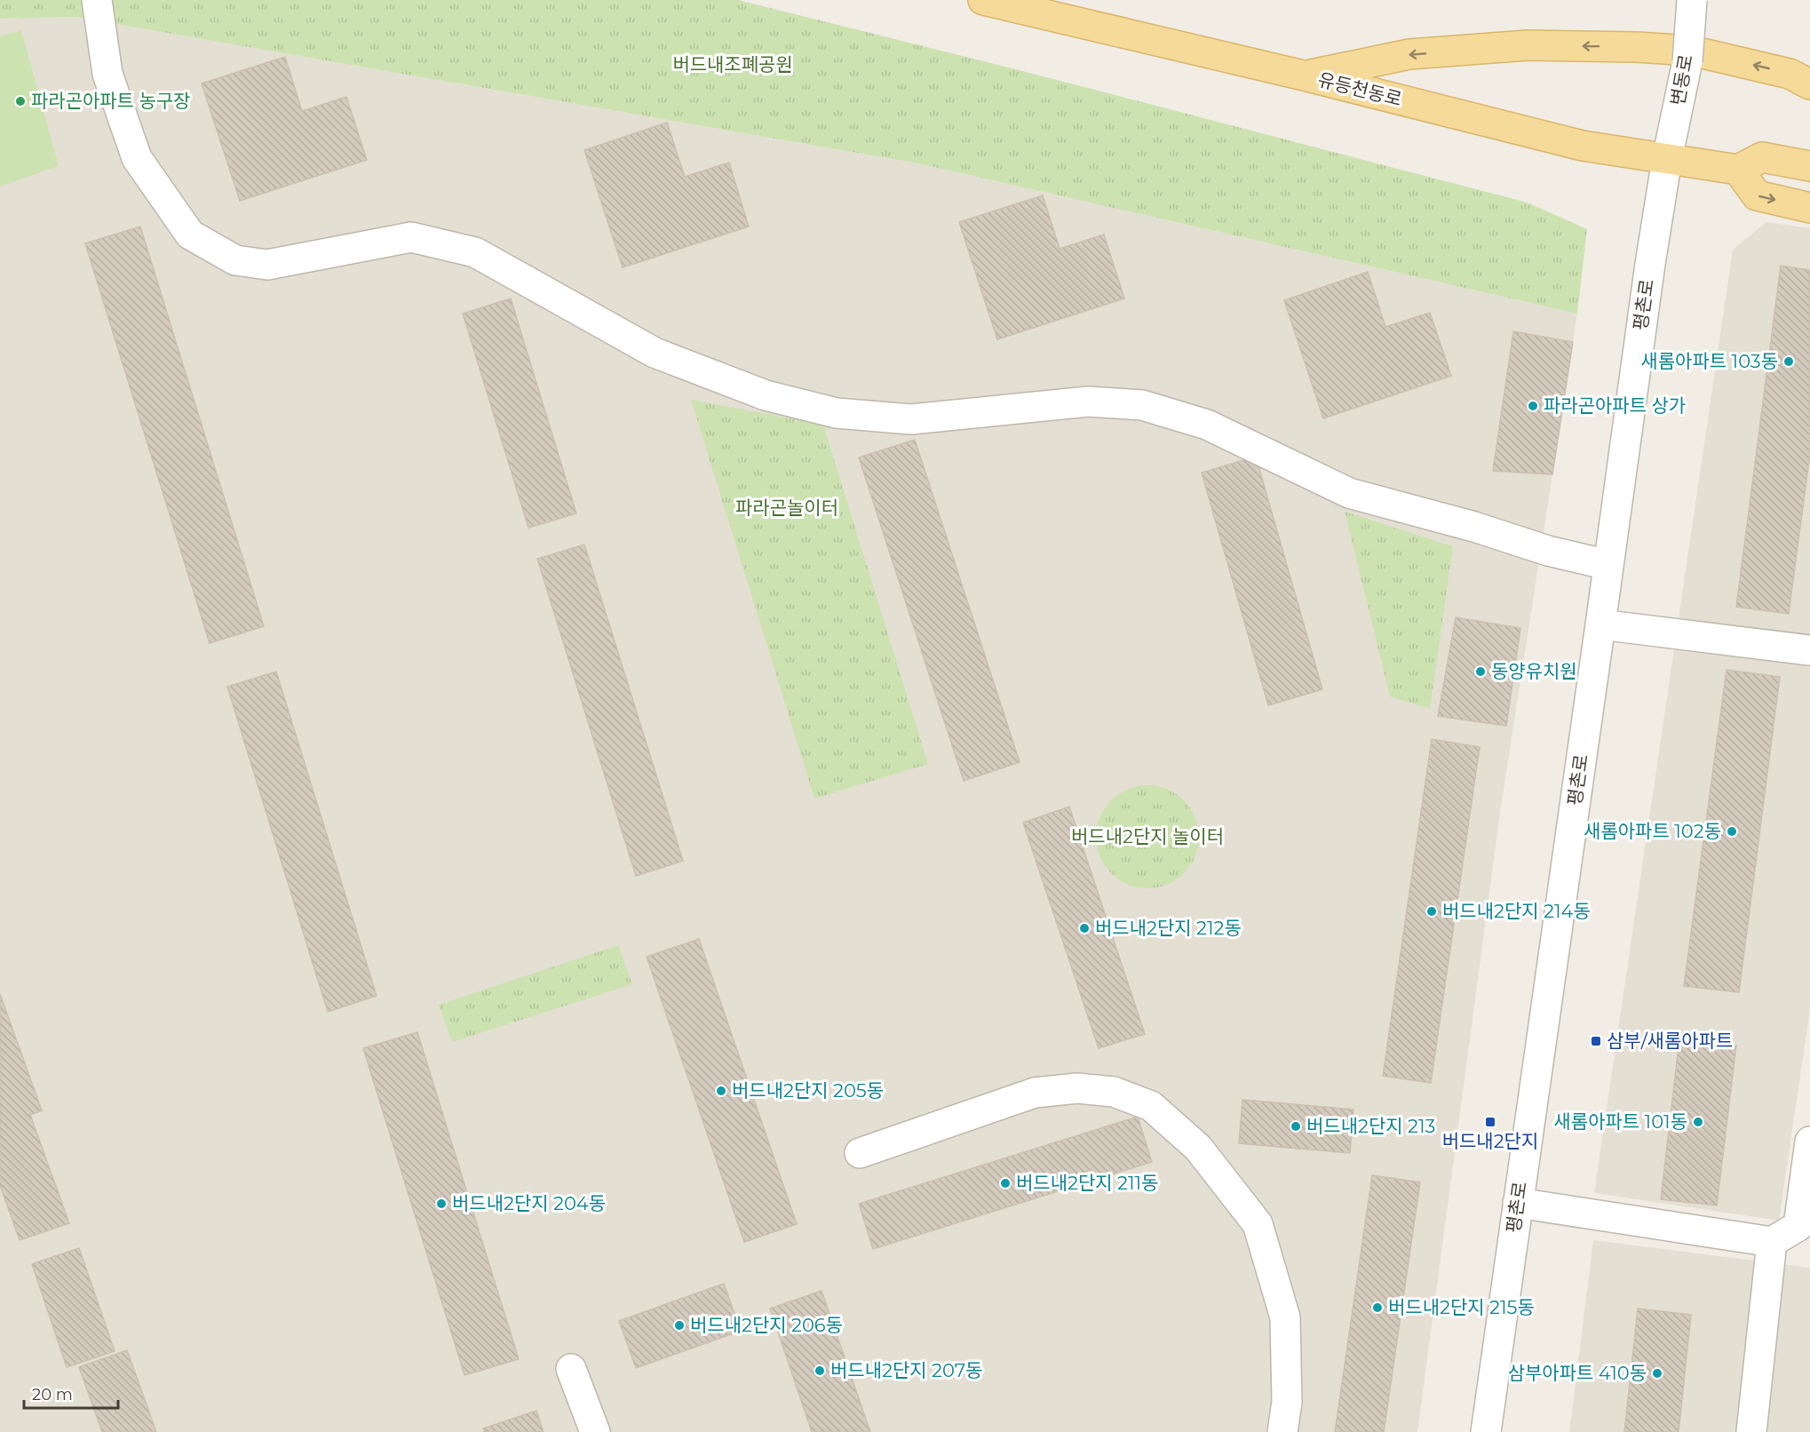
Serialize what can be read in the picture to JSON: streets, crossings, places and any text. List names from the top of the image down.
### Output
{
  "streets": {
    "main road": ["유등천동로"],
    "street": ["변동로", "평촌로"]
  },
  "crossings": [
    ["변동로", "유등천동로"],
    ["변동로", "평촌로"],
    ["유등천동로", "평촌로"]
  ],
  "parks": ["버드내조폐공원", "파라곤놀이터", "버드내2단지 놀이터"],
  "places": {
    "other": [
      "파라곤아파트 농구장",
      "새롬아파트 103동",
      "파라곤아파트 상가",
      "동양유치원",
      "새롬아파트 102동",
      "버드내2단지 214동",
      "버드내2단지 212동",
      "버드내2단지 205동",
      "새롬아파트 101동",
      "버드내2단지 213",
      "버드내2단지 211동",
      "버드내2단지 204동",
      "버드내2단지 215동",
      "버드내2단지 206동",
      "버드내2단지 207동",
      "삼부아파트 410동"
    ],
    "transit": ["삼부/새롬아파트", "버드내2단지"]
  },
  "scale_bar": "20 m"
}
